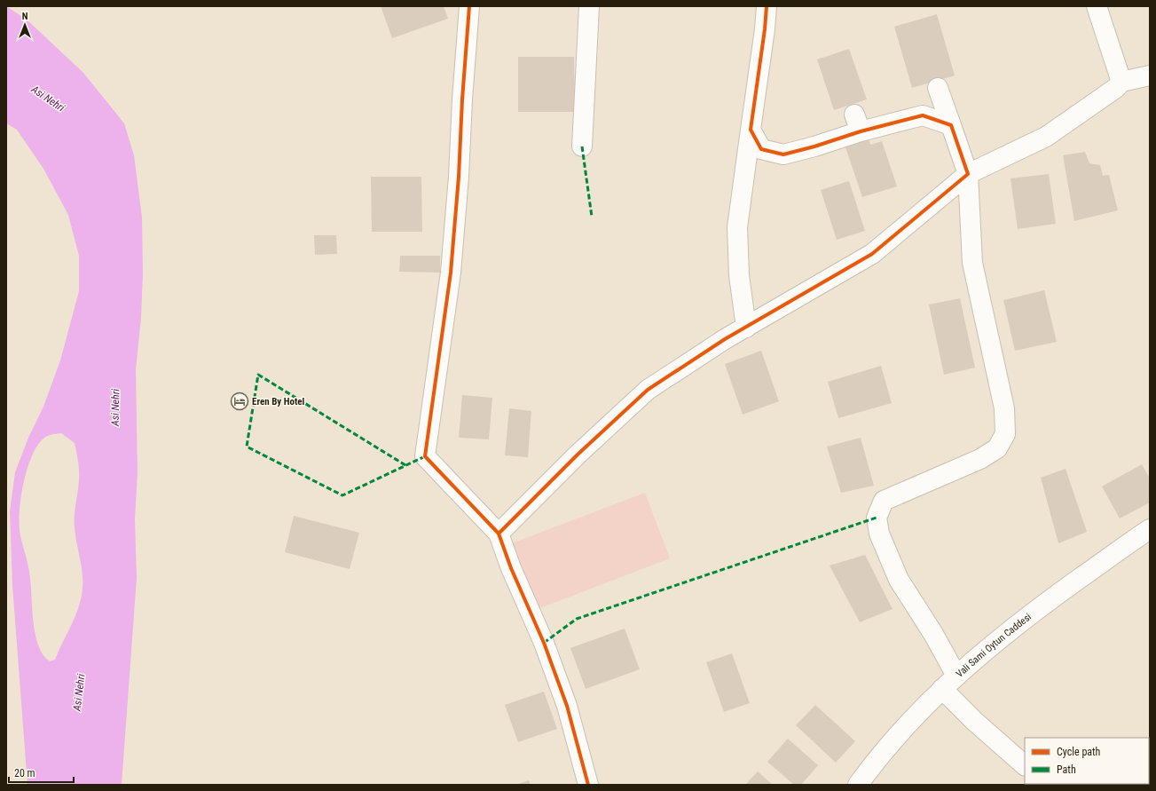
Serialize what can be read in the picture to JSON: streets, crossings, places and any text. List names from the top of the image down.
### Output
{
  "streets": {
    "street": ["Vali Sami Oytun Caddesi"]
  },
  "water": ["Asi Nehri"],
  "places": {
    "hotel": ["Eren By Hotel"]
  },
  "legend": ["Cycle path", "Path"],
  "scale_bar": "20 m",
  "north": "top"
}
